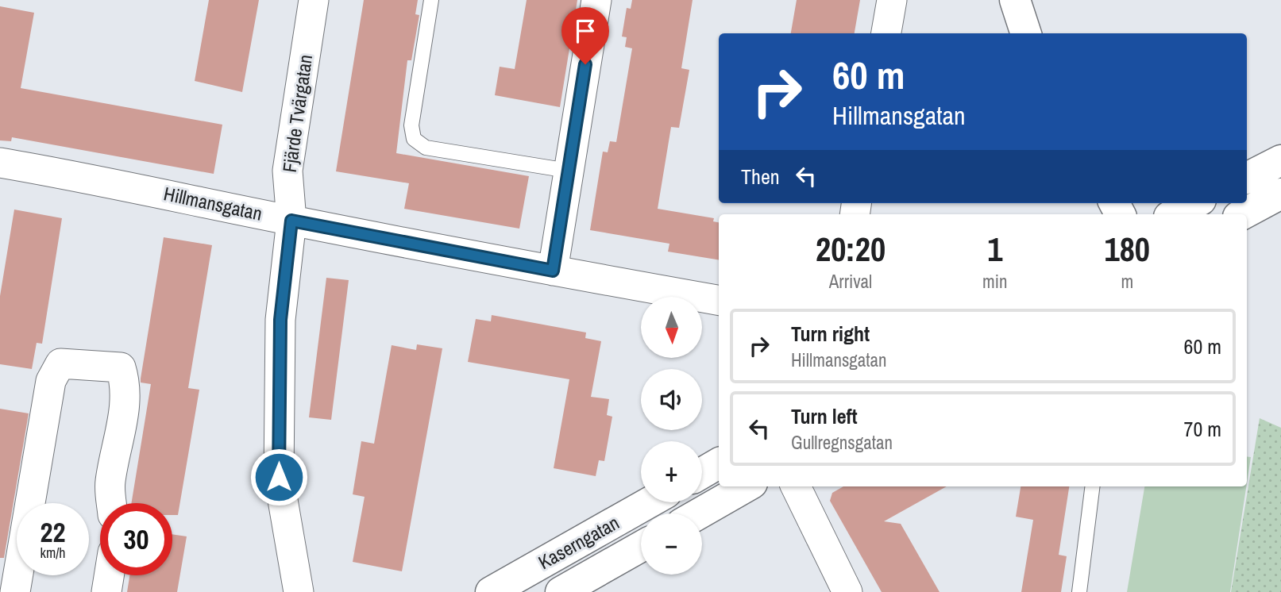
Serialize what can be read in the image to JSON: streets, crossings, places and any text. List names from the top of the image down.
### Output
{
  "streets": {
    "street": ["Fjärde Tvärgatan", "Hillmansgatan", "Kaserngatan"]
  },
  "crossings": [
    ["Fjärde Tvärgatan", "Hillmansgatan"]
  ],
  "north": "bottom",
  "page": {
    "turn": ["60 m", "Hillmansgatan"],
    "then": "Then",
    "eta": [
      "20:20",
      "Arrival",
      "1",
      "min",
      "180",
      "m"
    ],
    "map_buttons": ["+", "−"],
    "list": [
      {
        "name": "Turn right",
        "note": "Hillmansgatan",
        "value": "60 m"
      },
      {
        "name": "Turn left",
        "note": "Gullregnsgatan",
        "value": "70 m"
      }
    ],
    "speed": "22 km/h",
    "limit": "30"
  }
}
